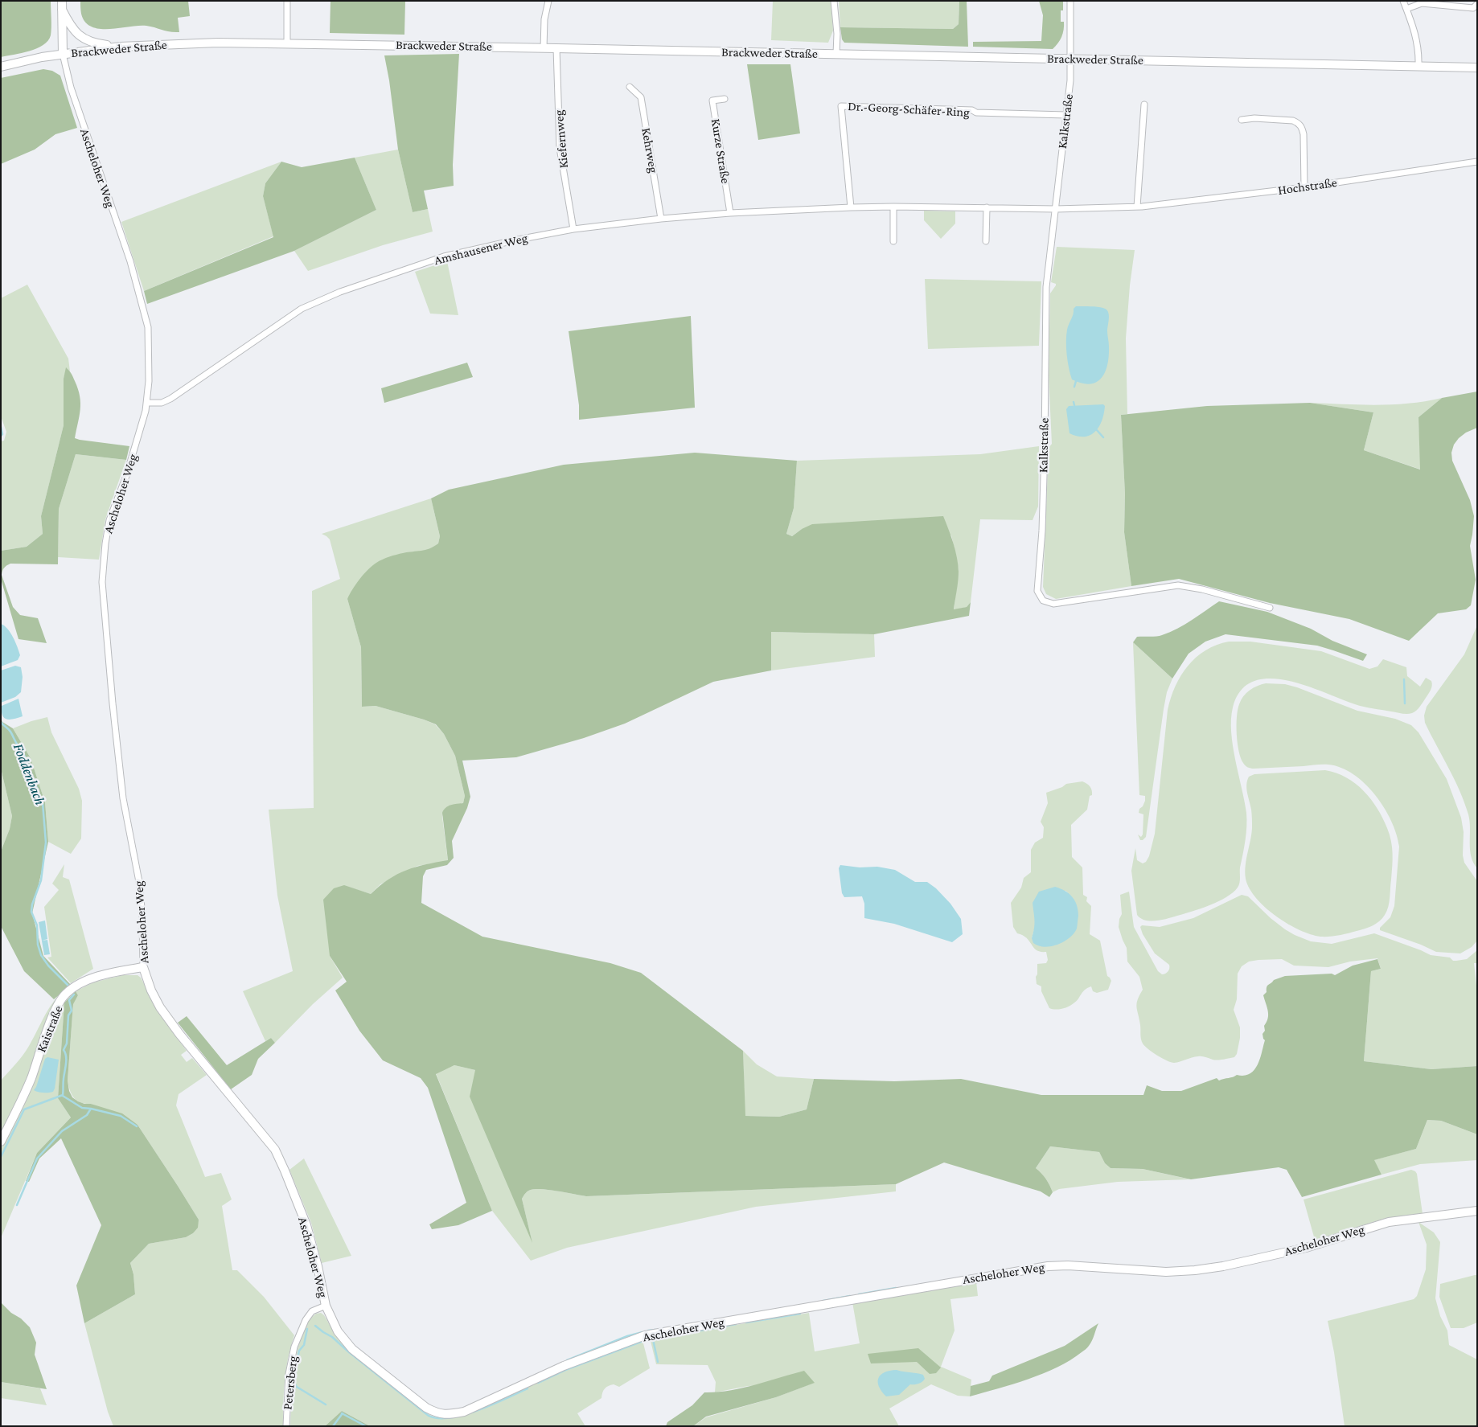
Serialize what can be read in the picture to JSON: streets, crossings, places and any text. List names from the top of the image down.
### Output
{
  "streets": {
    "street": [
      "Brackweder Straße",
      "Dr.-Georg-Schäfer-Ring",
      "Kalkstraße",
      "Kiefernweg",
      "Kehrweg",
      "Kurze Straße",
      "Ascheloher Weg",
      "Hochstraße",
      "Amshausener Weg",
      "Kaistraße",
      "Petersberg"
    ]
  },
  "crossings": [
    ["Brackweder Straße", "Kalkstraße"],
    ["Brackweder Straße", "Kiefernweg"],
    ["Brackweder Straße", "Ascheloher Weg"],
    ["Dr.-Georg-Schäfer-Ring", "Kalkstraße"],
    ["Dr.-Georg-Schäfer-Ring", "Amshausener Weg"],
    ["Kalkstraße", "Hochstraße"],
    ["Kiefernweg", "Amshausener Weg"],
    ["Kehrweg", "Amshausener Weg"],
    ["Kurze Straße", "Amshausener Weg"],
    ["Ascheloher Weg", "Amshausener Weg"],
    ["Ascheloher Weg", "Kaistraße"],
    ["Ascheloher Weg", "Petersberg"]
  ],
  "water": ["Foddenbach"]
}
